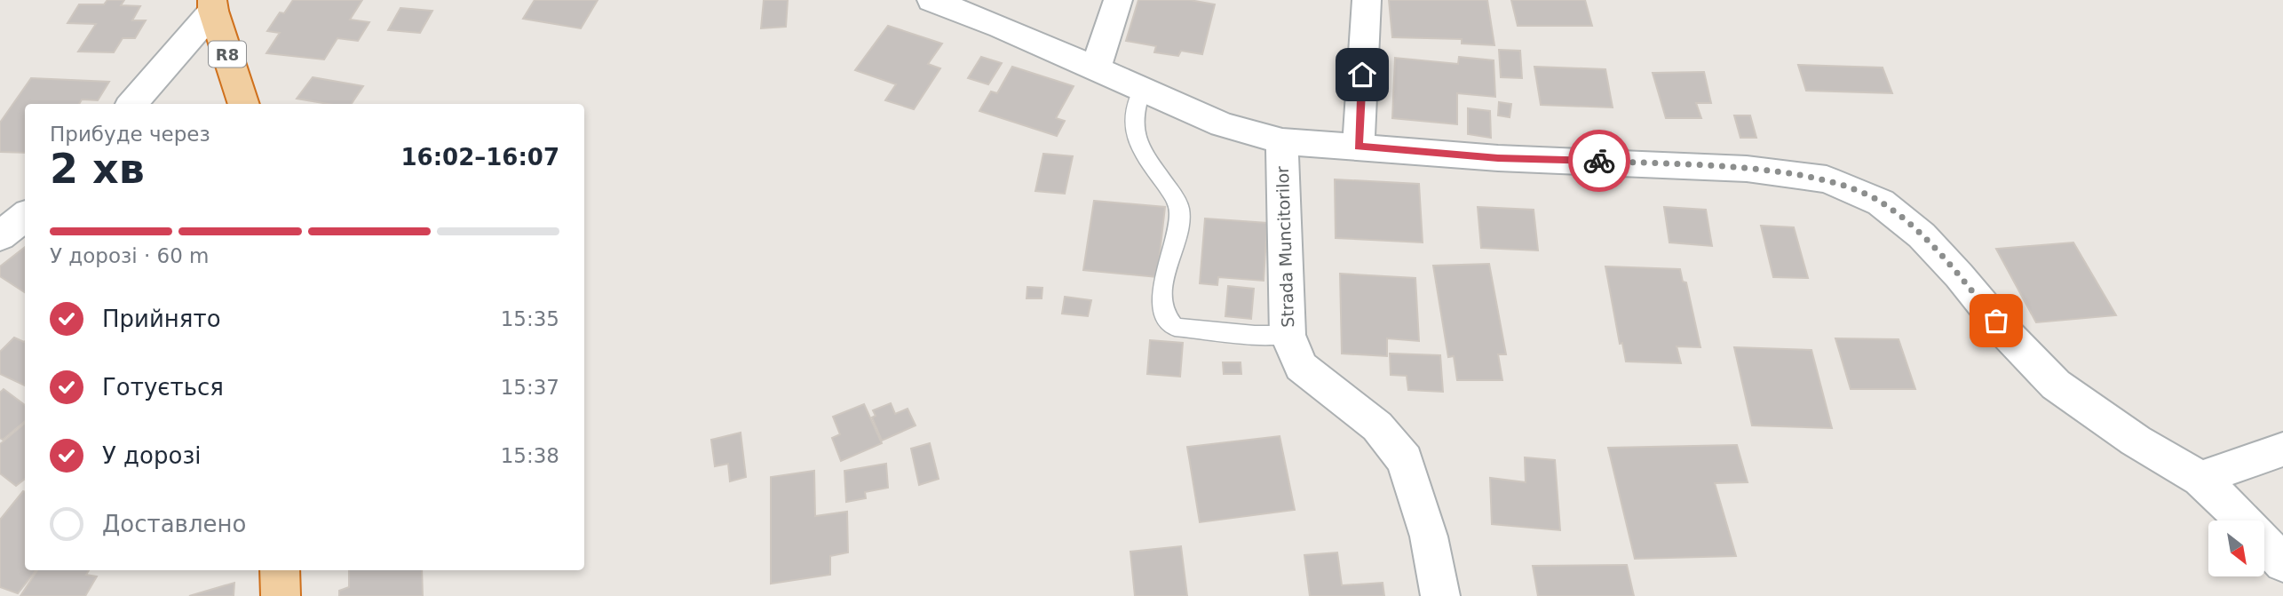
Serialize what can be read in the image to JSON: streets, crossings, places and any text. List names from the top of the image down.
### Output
{
  "streets": {
    "highway": ["R8"],
    "street": ["Strada Muncitorilor"]
  },
  "north": "bottom right",
  "page": {
    "heading": ["2 хв", "Прибуде через", "16:02–16:07"],
    "bar": "У дорозі · 60 m",
    "list": [
      ["Прийнято", "15:35"],
      ["Готується", "15:37"],
      ["У дорозі", "15:38"],
      "Доставлено"
    ]
  }
}
